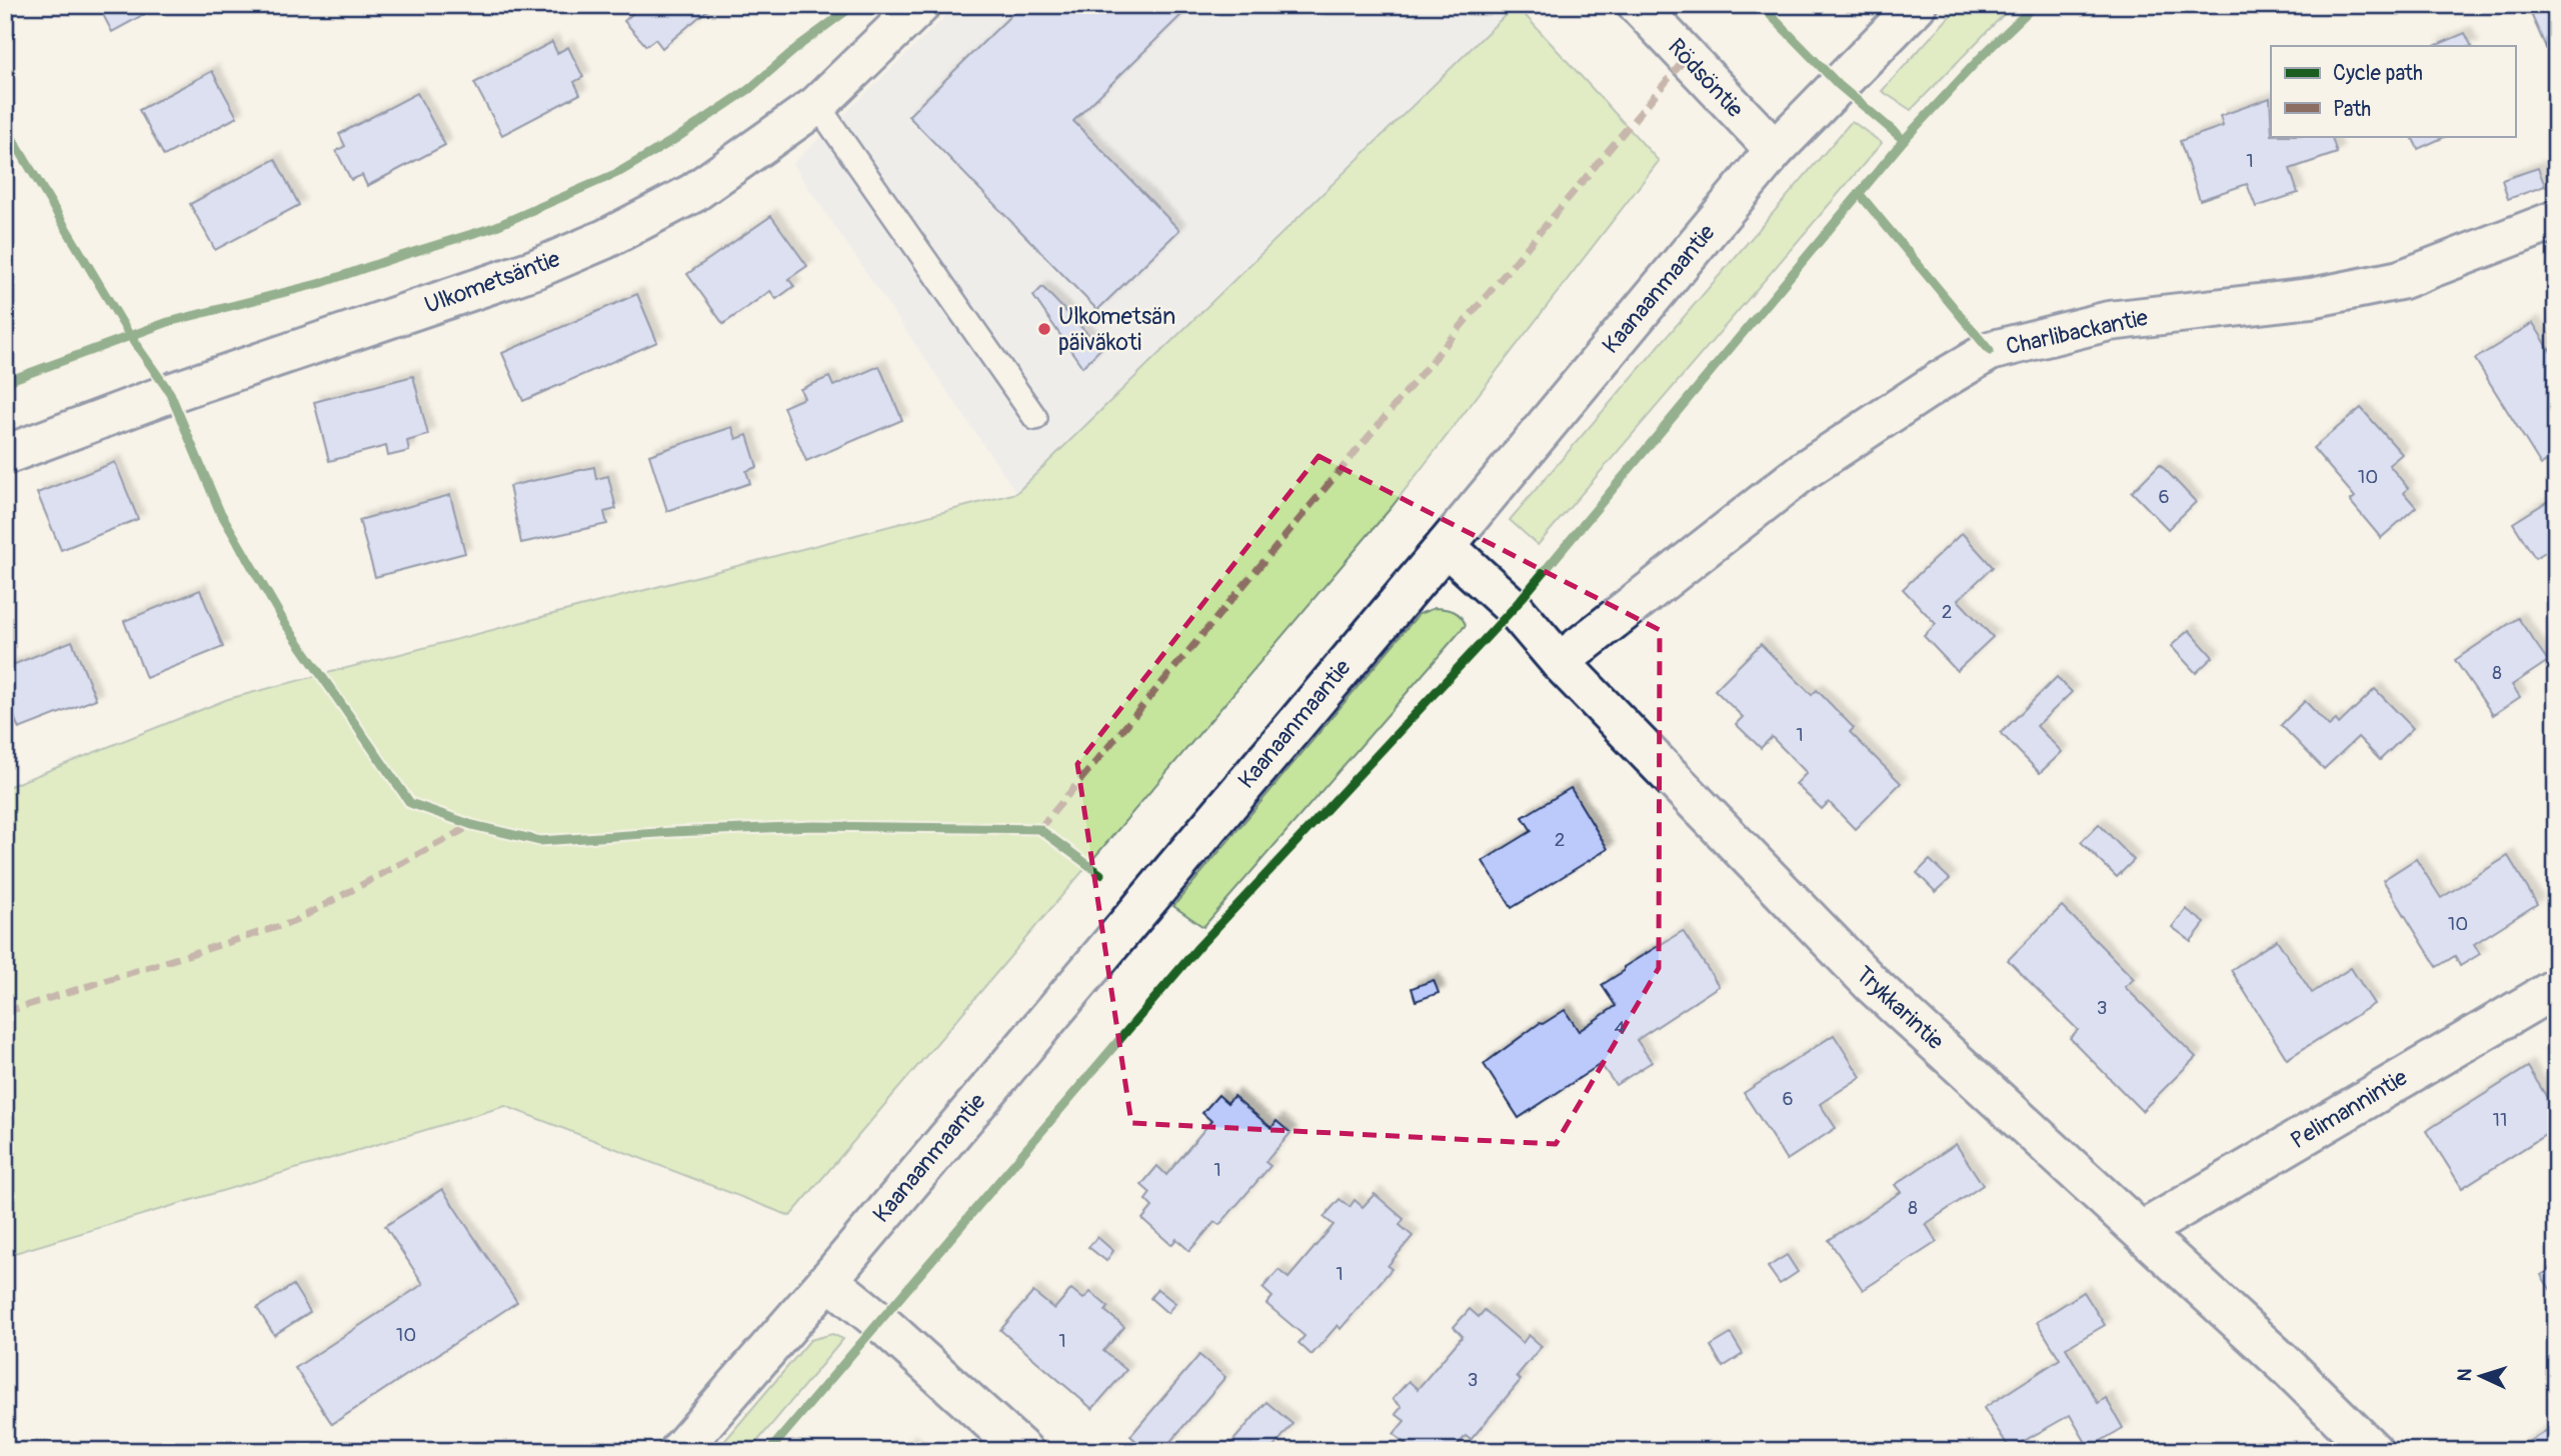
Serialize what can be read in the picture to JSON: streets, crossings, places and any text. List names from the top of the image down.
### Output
{
  "streets": {
    "street": [
      "Rödsöntie",
      "Ulkometsäntie",
      "Kaanaanmaantie",
      "Charlibackantie",
      "Trykkarintie",
      "Pelimannintie"
    ]
  },
  "crossings": [
    ["Rödsöntie", "Kaanaanmaantie"],
    ["Kaanaanmaantie", "Trykkarintie"],
    ["Charlibackantie", "Trykkarintie"],
    ["Trykkarintie", "Pelimannintie"]
  ],
  "places": ["Ulkometsän päiväkoti"],
  "house_numbers": [
    "1",
    "10",
    "6",
    "2",
    "8",
    "1",
    "2",
    "10",
    "3",
    "4",
    "6",
    "11",
    "1",
    "8",
    "1",
    "10",
    "1",
    "3"
  ],
  "legend": ["Cycle path", "Path"],
  "north": "left"
}
